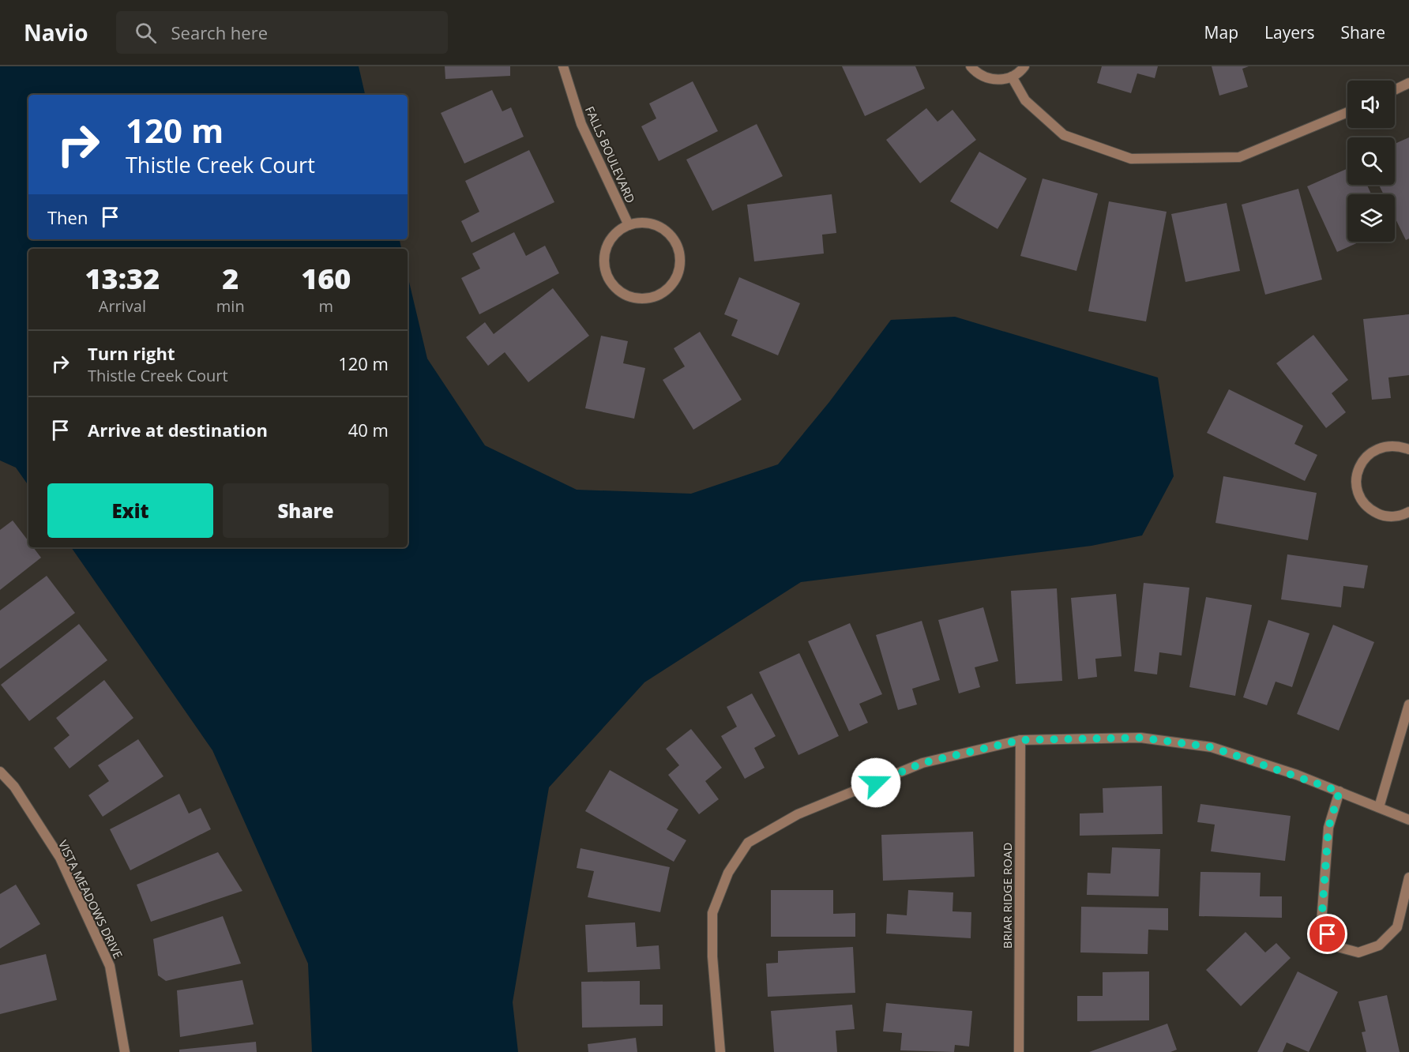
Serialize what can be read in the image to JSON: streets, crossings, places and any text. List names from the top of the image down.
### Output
{
  "streets": {
    "street": ["FALLS BOULEVARD", "BRIAR RIDGE ROAD", "VISTA MEADOWS DRIVE"]
  },
  "page": {
    "header": "Navio",
    "search": "Search here",
    "nav": ["Map", "Layers", "Share"],
    "turn": ["120 m", "Thistle Creek Court"],
    "then": "Then",
    "eta": [
      "13:32",
      "Arrival",
      "2",
      "min",
      "160",
      "m"
    ],
    "list": [
      {
        "name": "Turn right",
        "note": "Thistle Creek Court",
        "value": "120 m"
      },
      {
        "name": "Arrive at destination",
        "value": "40 m"
      }
    ],
    "buttons": ["Exit", "Share"]
  }
}
